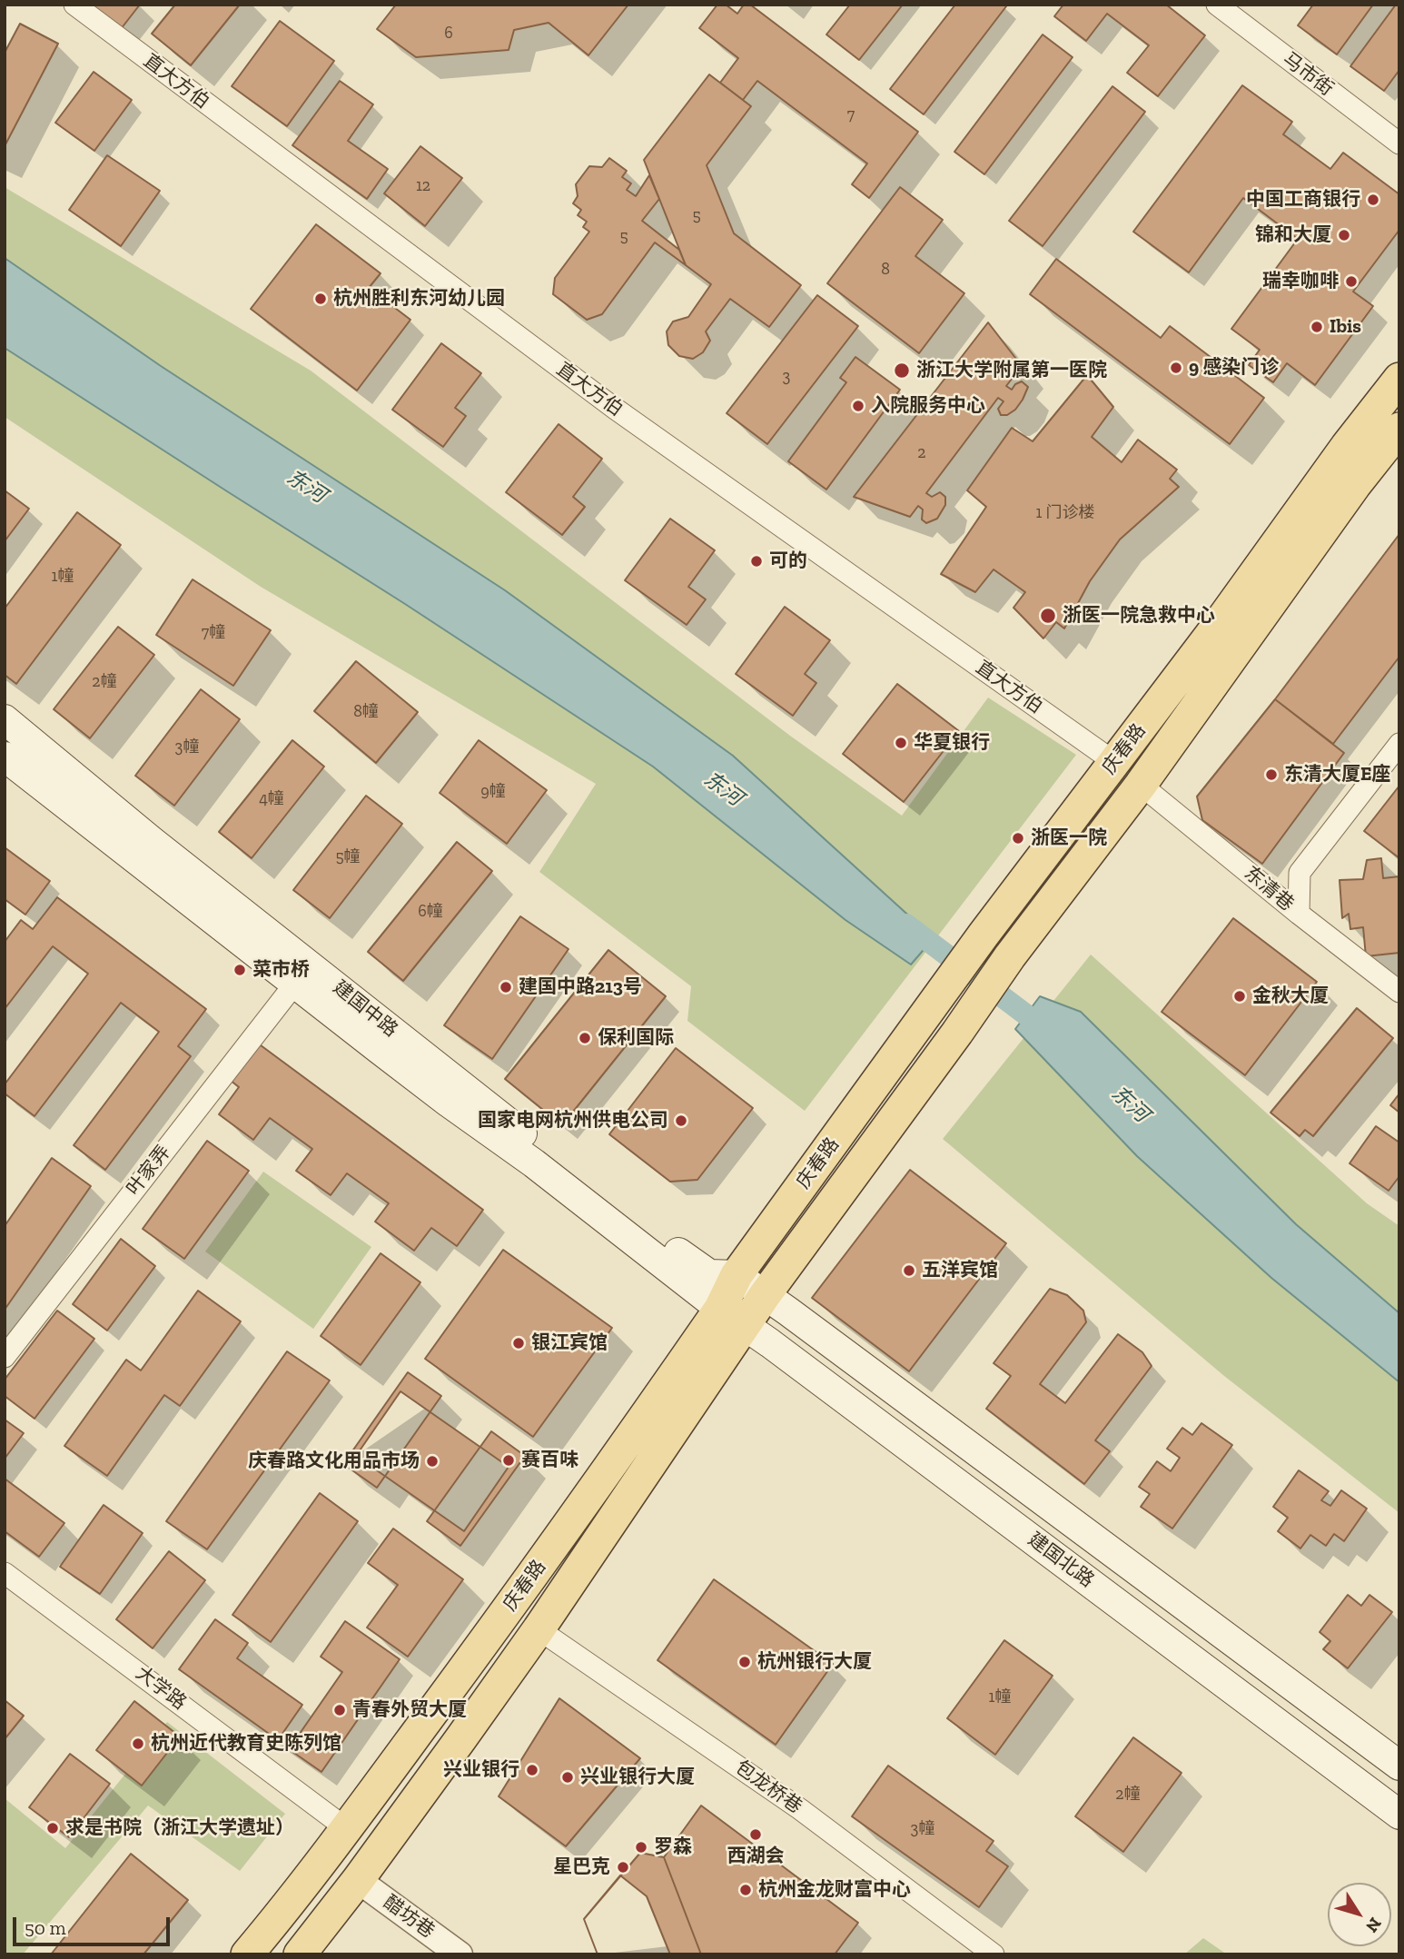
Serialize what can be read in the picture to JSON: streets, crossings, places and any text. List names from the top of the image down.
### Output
{
  "streets": {
    "main road": ["庆春路", "建国中路", "建国北路"],
    "street": [
      "马市街",
      "直大方伯",
      "东清巷",
      "叶家弄",
      "大学路",
      "包龙桥巷",
      "醋坊巷"
    ]
  },
  "crossings": [
    ["直大方伯", "庆春路"],
    ["庆春路", "东清巷"],
    ["庆春路", "建国中路"],
    ["庆春路", "建国北路"],
    ["庆春路", "大学路"],
    ["庆春路", "包龙桥巷"],
    ["庆春路", "醋坊巷"],
    ["建国中路", "叶家弄"],
    ["建国中路", "建国北路"]
  ],
  "water": ["东河"],
  "places": [
    "中国工商银行",
    "锦和大厦",
    "瑞幸咖啡",
    "杭州胜利东河幼儿园",
    "Ibis",
    "9 感染门诊",
    "浙江大学附属第一医院",
    "入院服务中心",
    "可的",
    "浙医一院急救中心",
    "华夏银行",
    "东清大厦E座",
    "浙医一院",
    "菜市桥",
    "建国中路213号",
    "金秋大厦",
    "保利国际",
    "国家电网杭州供电公司",
    "五洋宾馆",
    "银江宾馆",
    "赛百味",
    "庆春路文化用品市场",
    "杭州银行大厦",
    "青春外贸大厦",
    "杭州近代教育史陈列馆",
    "兴业银行",
    "兴业银行大厦",
    "求是书院（浙江大学遗址）",
    "西湖会",
    "罗森",
    "星巴克",
    "杭州金龙财富中心"
  ],
  "house_numbers": [
    "6",
    "7",
    "12",
    "5",
    "5",
    "8",
    "3",
    "2",
    "1 门诊楼",
    "1幢",
    "7幢",
    "2幢",
    "8幢",
    "3幢",
    "9幢",
    "4幢",
    "5幢",
    "6幢",
    "1幢",
    "2幢",
    "3幢"
  ],
  "scale_bar": "50 m",
  "north": "bottom right"
}
